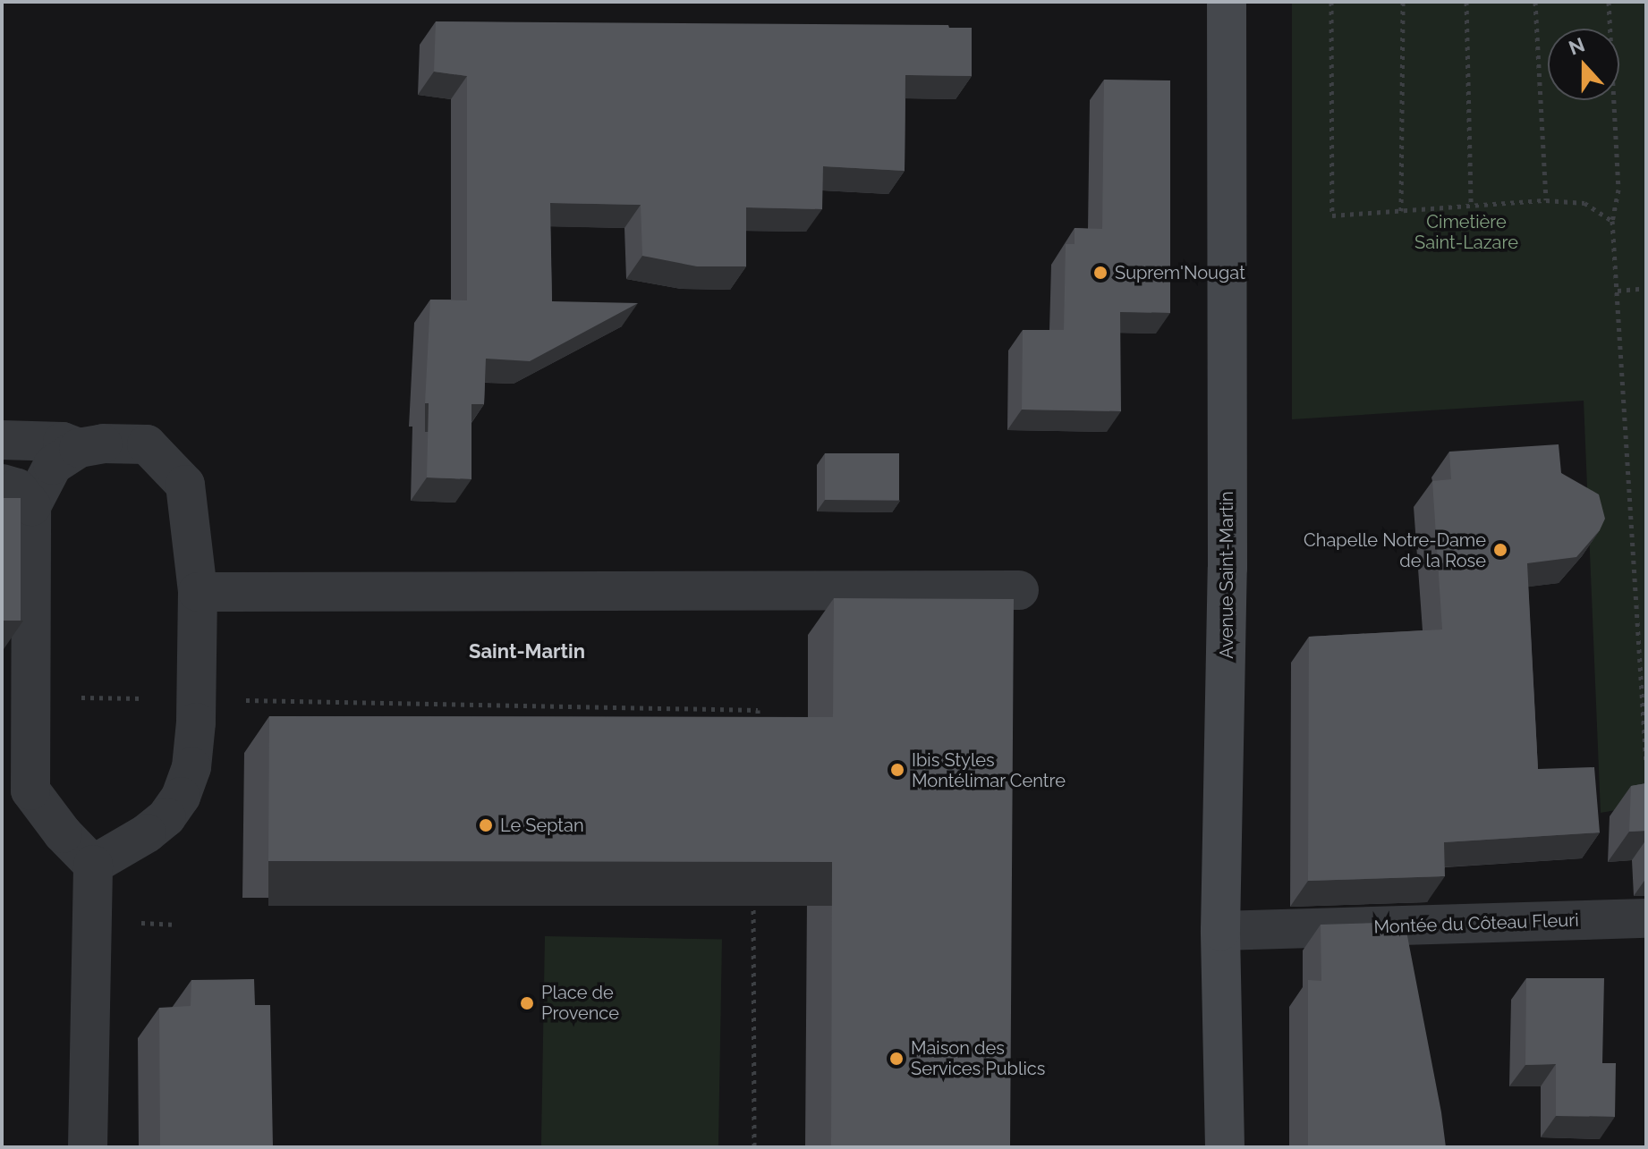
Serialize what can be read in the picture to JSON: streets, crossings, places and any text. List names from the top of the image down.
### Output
{
  "streets": {
    "main road": ["Avenue Saint-Martin"],
    "street": ["Montée du Côteau Fleuri"]
  },
  "crossings": [
    ["Avenue Saint-Martin", "Montée du Côteau Fleuri"]
  ],
  "districts": ["Saint-Martin"],
  "parks": ["Cimetière Saint-Lazare"],
  "places": [
    "Suprem'Nougat",
    "Chapelle Notre-Dame de la Rose",
    "Ibis Styles Montélimar Centre",
    "Le Septan",
    "Place de Provence",
    "Maison des Services Publics"
  ],
  "north": "top"
}
